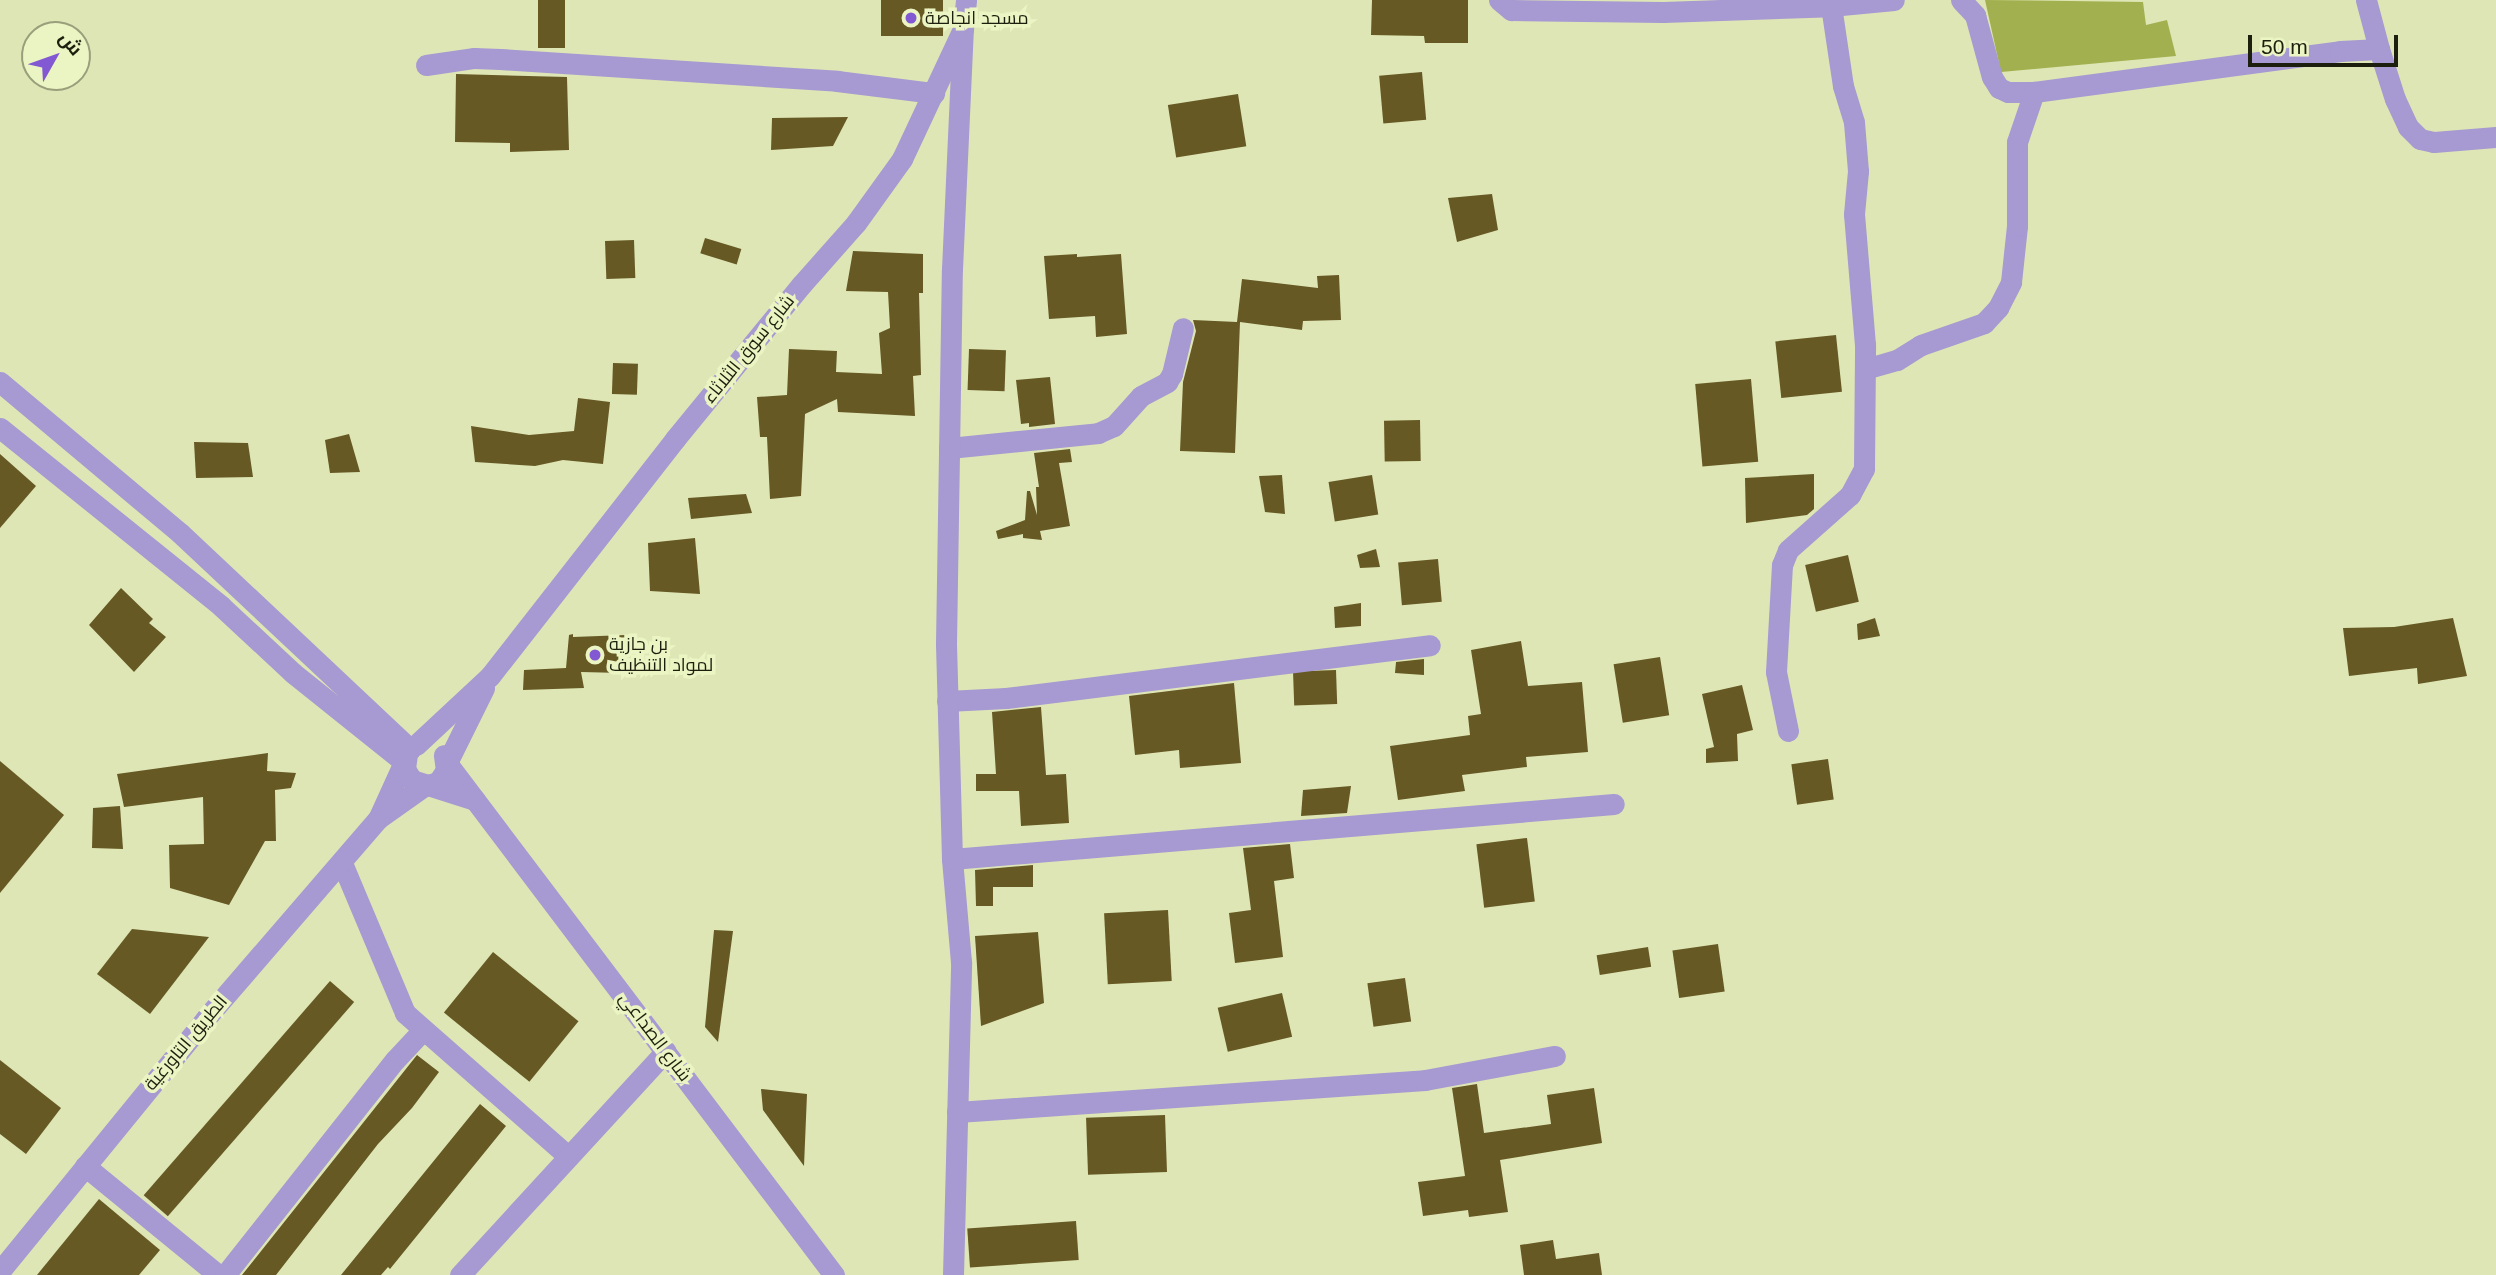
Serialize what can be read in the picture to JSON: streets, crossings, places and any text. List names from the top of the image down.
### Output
{
  "streets": {
    "street": ["شارع سوق الثلاثاء", "شارع الصداعي", "الطريق التاورغية"]
  },
  "places": ["مسجد انجاصة", "بن جازية لمواد التنظيف"],
  "scale_bar": "50 m",
  "north": "top right"
}
